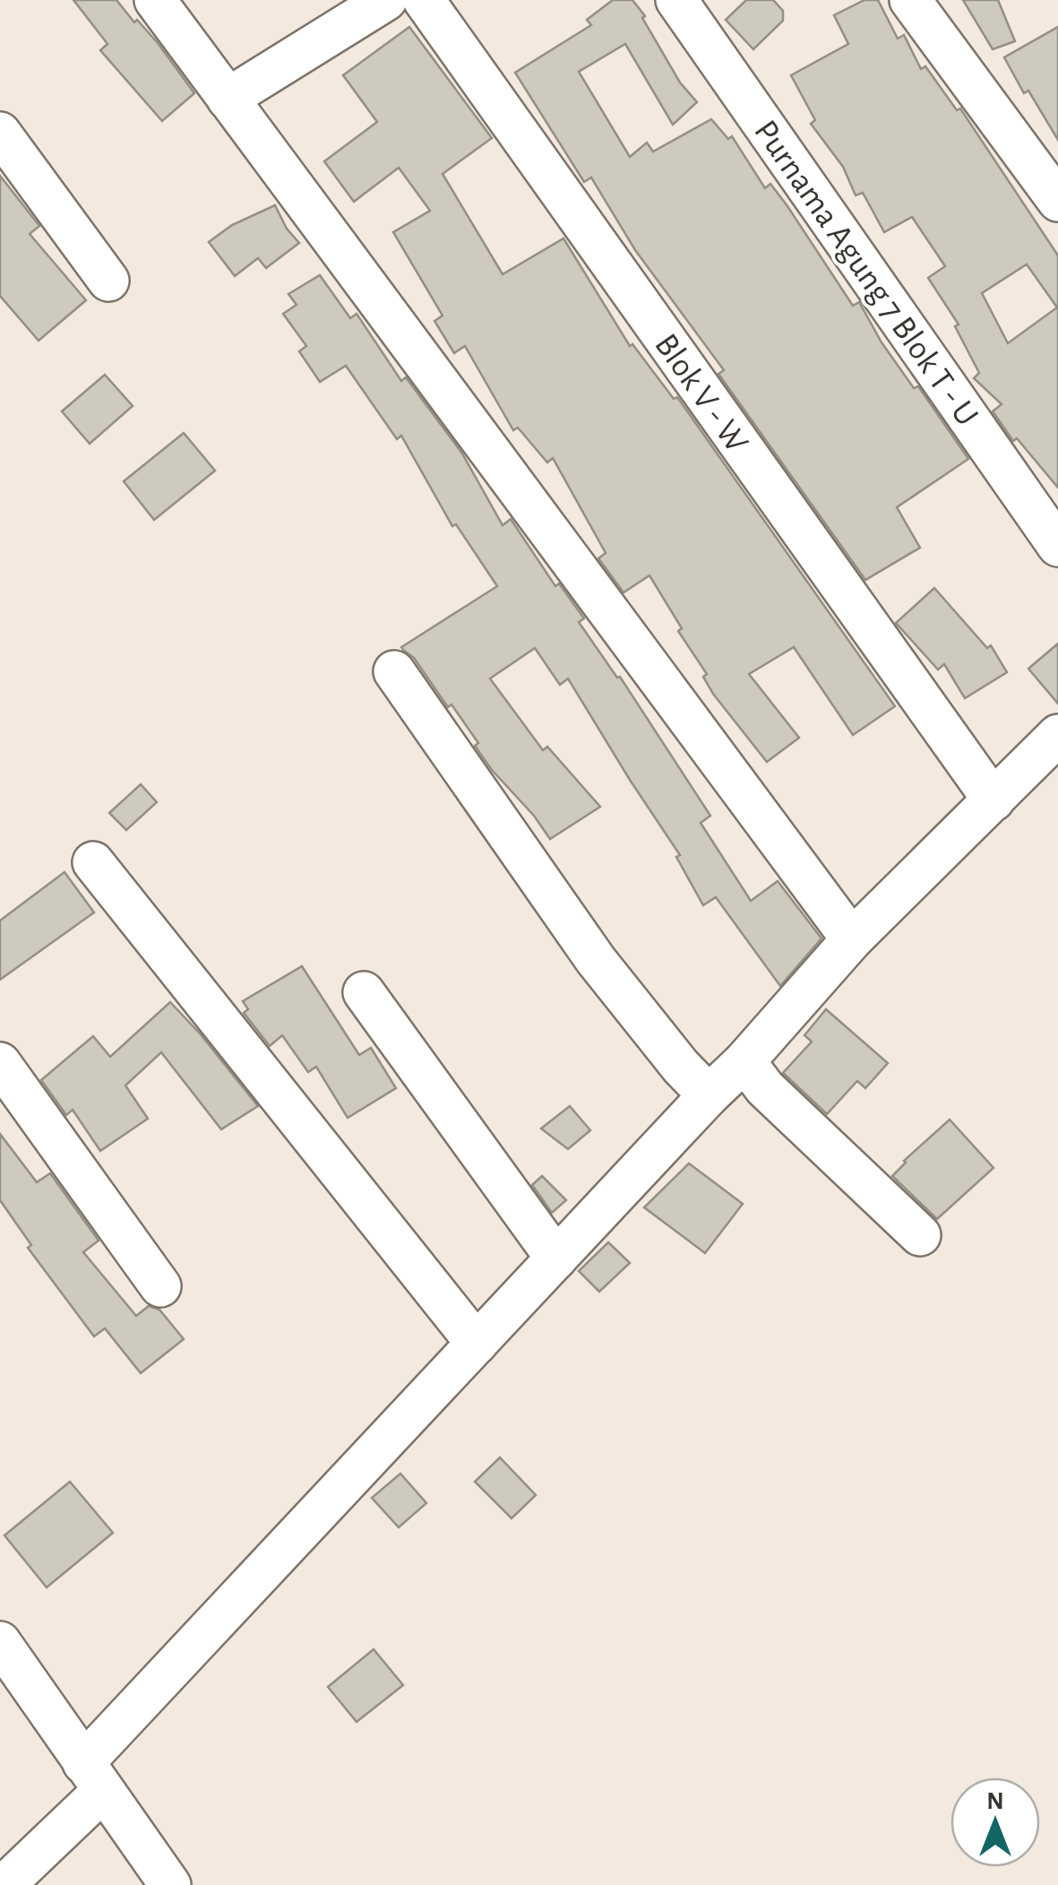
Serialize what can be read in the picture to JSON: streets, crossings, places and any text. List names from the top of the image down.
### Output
{
  "streets": {
    "street": ["Purnama Agung 7 Blok T - U", "Blok V - W"]
  },
  "north": "top"
}
